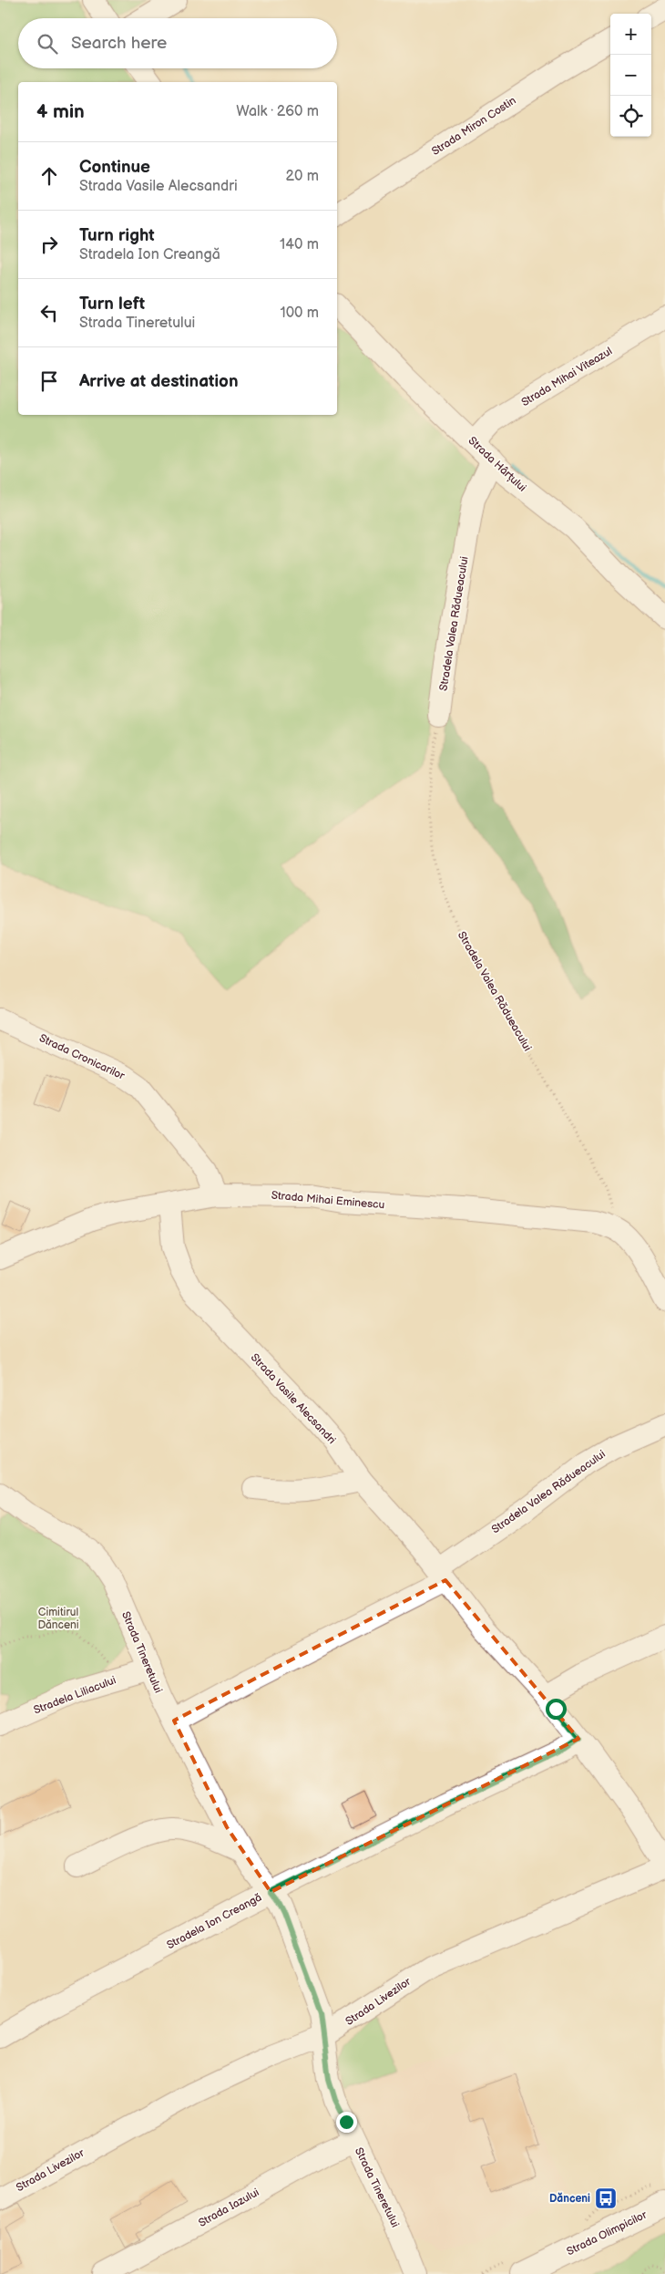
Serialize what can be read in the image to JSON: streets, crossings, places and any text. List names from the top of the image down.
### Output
{
  "streets": {
    "main road": ["Strada Olimpicilor"],
    "street": [
      "Strada Miron Costin",
      "Strada Mihai Viteazul",
      "Strada Hârțului",
      "Stradela Valea Rădueacului",
      "Strada Cronicarilor",
      "Strada Mihai Eminescu",
      "Strada Vasile Alecsandri",
      "Strada Tineretului",
      "Stradela Liliacului",
      "Stradela Ion Creangă",
      "Strada Livezilor",
      "Strada Iazului"
    ]
  },
  "crossings": [
    ["Strada Mihai Viteazul", "Strada Hârțului"],
    ["Strada Hârțului", "Stradela Valea Rădueacului"],
    ["Stradela Valea Rădueacului", "Strada Mihai Eminescu"],
    ["Stradela Valea Rădueacului", "Strada Vasile Alecsandri"],
    ["Strada Cronicarilor", "Strada Mihai Eminescu"],
    ["Strada Mihai Eminescu", "Strada Vasile Alecsandri"],
    ["Strada Vasile Alecsandri", "Stradela Ion Creangă"],
    ["Strada Vasile Alecsandri", "Strada Livezilor"],
    ["Strada Tineretului", "Stradela Liliacului"],
    ["Strada Tineretului", "Stradela Ion Creangă"],
    ["Strada Tineretului", "Strada Livezilor"],
    ["Strada Tineretului", "Strada Iazului"]
  ],
  "parks": ["Cimitirul Dănceni"],
  "places": {
    "bus stop": ["Dănceni"]
  },
  "page": {
    "map_buttons": ["+", "−"],
    "search": "Search here",
    "heading": ["4 min", "Walk · 260 m"],
    "list": [
      ["Continue", "Strada Vasile Alecsandri", "20 m"],
      ["Turn right", "Stradela Ion Creangă", "140 m"],
      ["Turn left", "Strada Tineretului", "100 m"],
      "Arrive at destination"
    ]
  }
}
